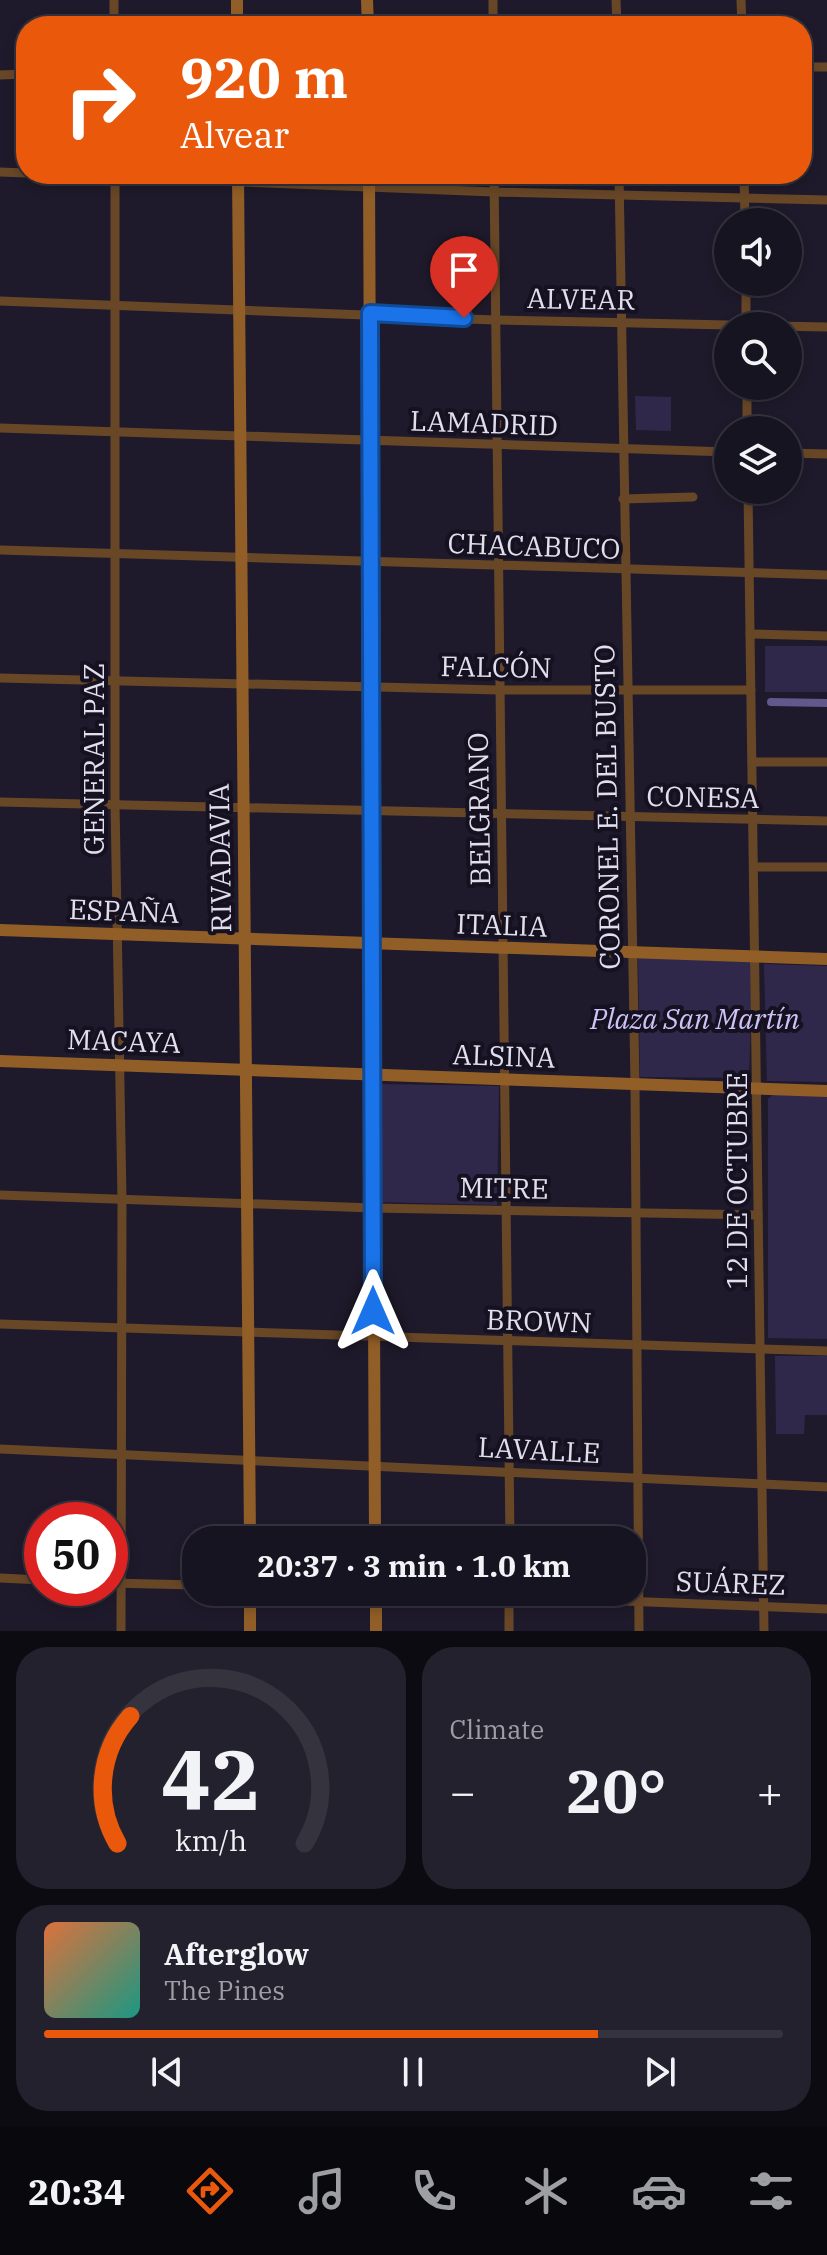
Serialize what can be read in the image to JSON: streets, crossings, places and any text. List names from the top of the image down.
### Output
{
  "streets": {
    "main road": [
      "RIVADAVIA",
      "ESPAÑA",
      "ITALIA",
      "MACAYA",
      "ALSINA"
    ],
    "street": [
      "ALVEAR",
      "LAMADRID",
      "CHACABUCO",
      "FALCÓN",
      "GENERAL PAZ",
      "CONESA",
      "CORONEL E. DEL BUSTO",
      "BELGRANO",
      "12 DE OCTUBRE",
      "MITRE",
      "BROWN",
      "LAVALLE",
      "SUÁREZ"
    ]
  },
  "crossings": [
    ["ALVEAR", "GENERAL PAZ"],
    ["ALVEAR", "CORONEL E. DEL BUSTO"],
    ["ALVEAR", "BELGRANO"],
    ["ALVEAR", "RIVADAVIA"],
    ["LAMADRID", "GENERAL PAZ"],
    ["LAMADRID", "CORONEL E. DEL BUSTO"],
    ["LAMADRID", "BELGRANO"],
    ["LAMADRID", "RIVADAVIA"],
    ["CHACABUCO", "GENERAL PAZ"],
    ["CHACABUCO", "CORONEL E. DEL BUSTO"],
    ["CHACABUCO", "BELGRANO"],
    ["CHACABUCO", "RIVADAVIA"],
    ["CHACABUCO", "12 DE OCTUBRE"],
    ["FALCÓN", "GENERAL PAZ"],
    ["FALCÓN", "CORONEL E. DEL BUSTO"],
    ["FALCÓN", "BELGRANO"],
    ["FALCÓN", "RIVADAVIA"],
    ["FALCÓN", "12 DE OCTUBRE"],
    ["GENERAL PAZ", "CONESA"],
    ["GENERAL PAZ", "ESPAÑA"],
    ["GENERAL PAZ", "MACAYA"],
    ["GENERAL PAZ", "MITRE"],
    ["GENERAL PAZ", "BROWN"],
    ["GENERAL PAZ", "LAVALLE"],
    ["CONESA", "CORONEL E. DEL BUSTO"],
    ["CONESA", "BELGRANO"],
    ["CONESA", "RIVADAVIA"],
    ["CONESA", "12 DE OCTUBRE"],
    ["CORONEL E. DEL BUSTO", "ITALIA"],
    ["CORONEL E. DEL BUSTO", "ALSINA"],
    ["CORONEL E. DEL BUSTO", "MITRE"],
    ["CORONEL E. DEL BUSTO", "BROWN"],
    ["CORONEL E. DEL BUSTO", "LAVALLE"],
    ["BELGRANO", "ITALIA"],
    ["BELGRANO", "ALSINA"],
    ["BELGRANO", "MITRE"],
    ["BELGRANO", "BROWN"],
    ["BELGRANO", "LAVALLE"],
    ["RIVADAVIA", "ESPAÑA"],
    ["RIVADAVIA", "ITALIA"],
    ["RIVADAVIA", "MACAYA"],
    ["RIVADAVIA", "ALSINA"],
    ["RIVADAVIA", "MITRE"],
    ["RIVADAVIA", "BROWN"],
    ["RIVADAVIA", "LAVALLE"],
    ["ESPAÑA", "ITALIA"],
    ["ITALIA", "12 DE OCTUBRE"],
    ["MACAYA", "ALSINA"],
    ["ALSINA", "12 DE OCTUBRE"],
    ["12 DE OCTUBRE", "MITRE"],
    ["12 DE OCTUBRE", "BROWN"],
    ["12 DE OCTUBRE", "LAVALLE"],
    ["12 DE OCTUBRE", "SUÁREZ"]
  ],
  "parks": ["Plaza San Martín"],
  "page": {
    "turn": ["920 m", "Alvear"],
    "limit": "50",
    "trip": "20:37 · 3 min · 1.0 km",
    "tile": "Climate",
    "heat": ["−", "20°", "+"],
    "song": ["Afterglow", "The Pines"],
    "tabs": "20:34",
    "gauge": ["42", "km/h"]
  }
}
